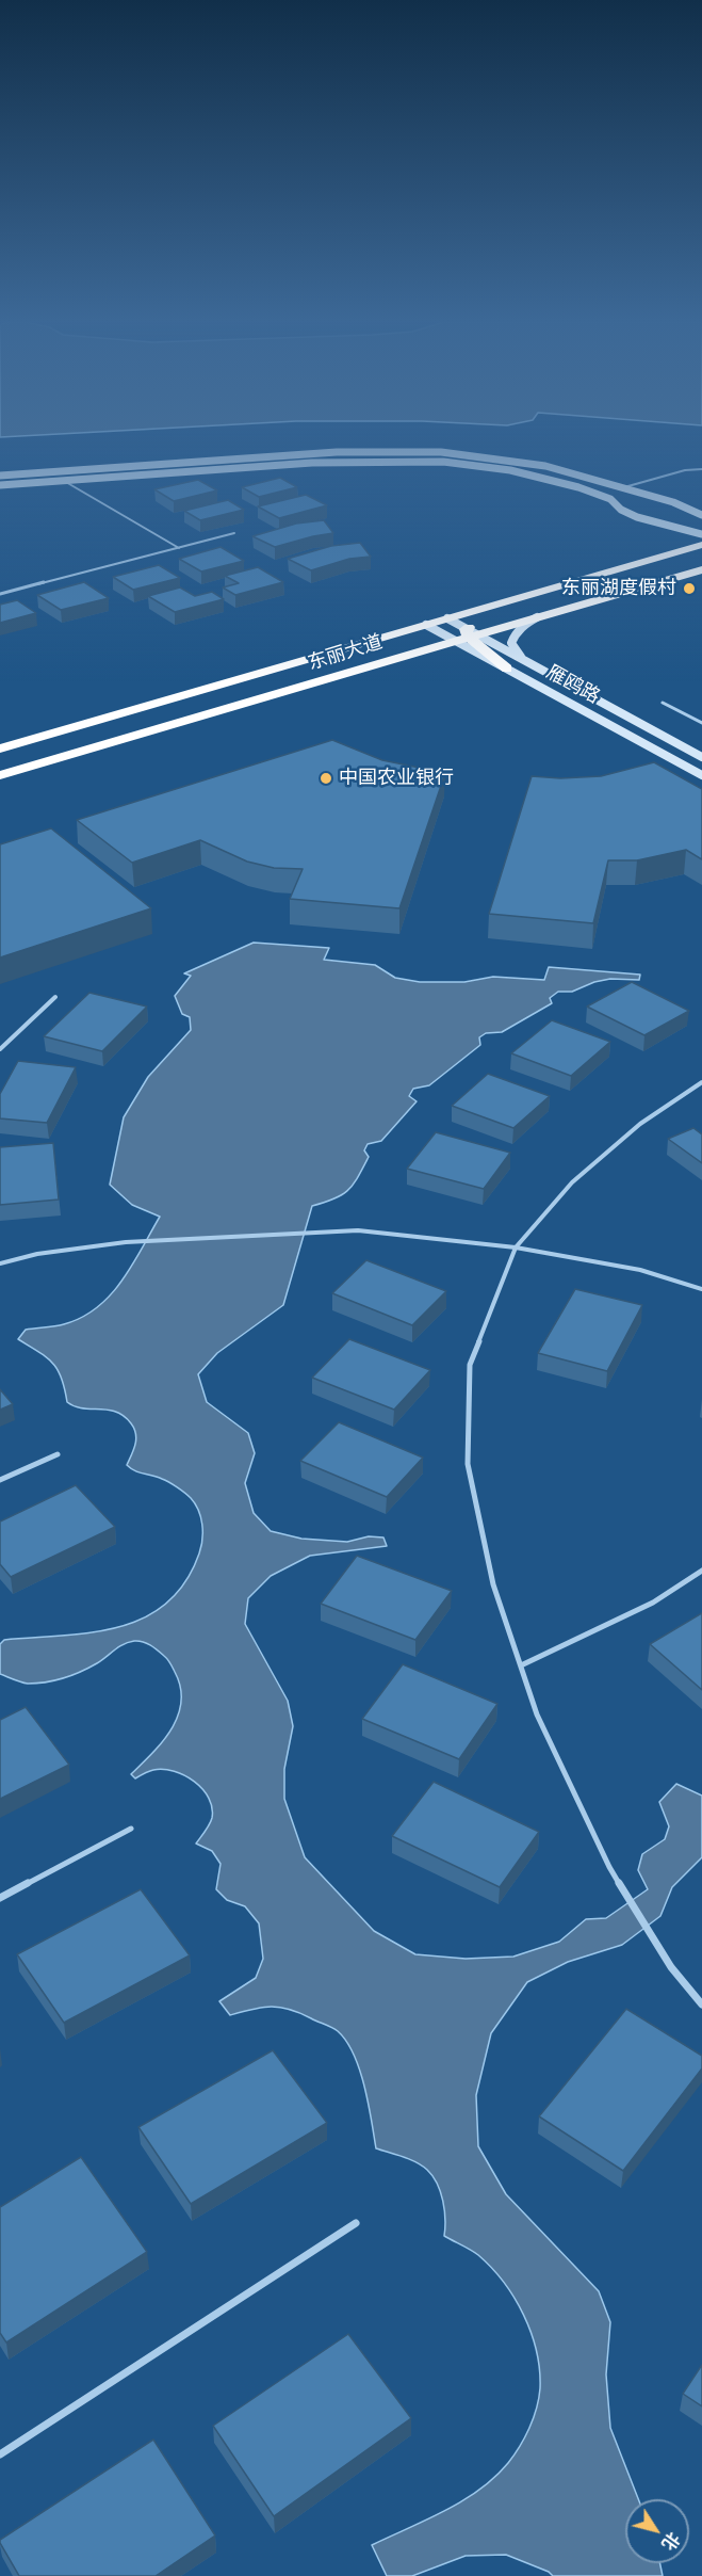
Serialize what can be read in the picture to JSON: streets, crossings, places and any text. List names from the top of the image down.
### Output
{
  "streets": {
    "highway": ["东丽大道"],
    "street": ["雁鸥路"]
  },
  "crossings": [
    ["东丽大道", "雁鸥路"]
  ],
  "places": ["东丽湖度假村", "中国农业银行"],
  "north": "bottom right"
}
